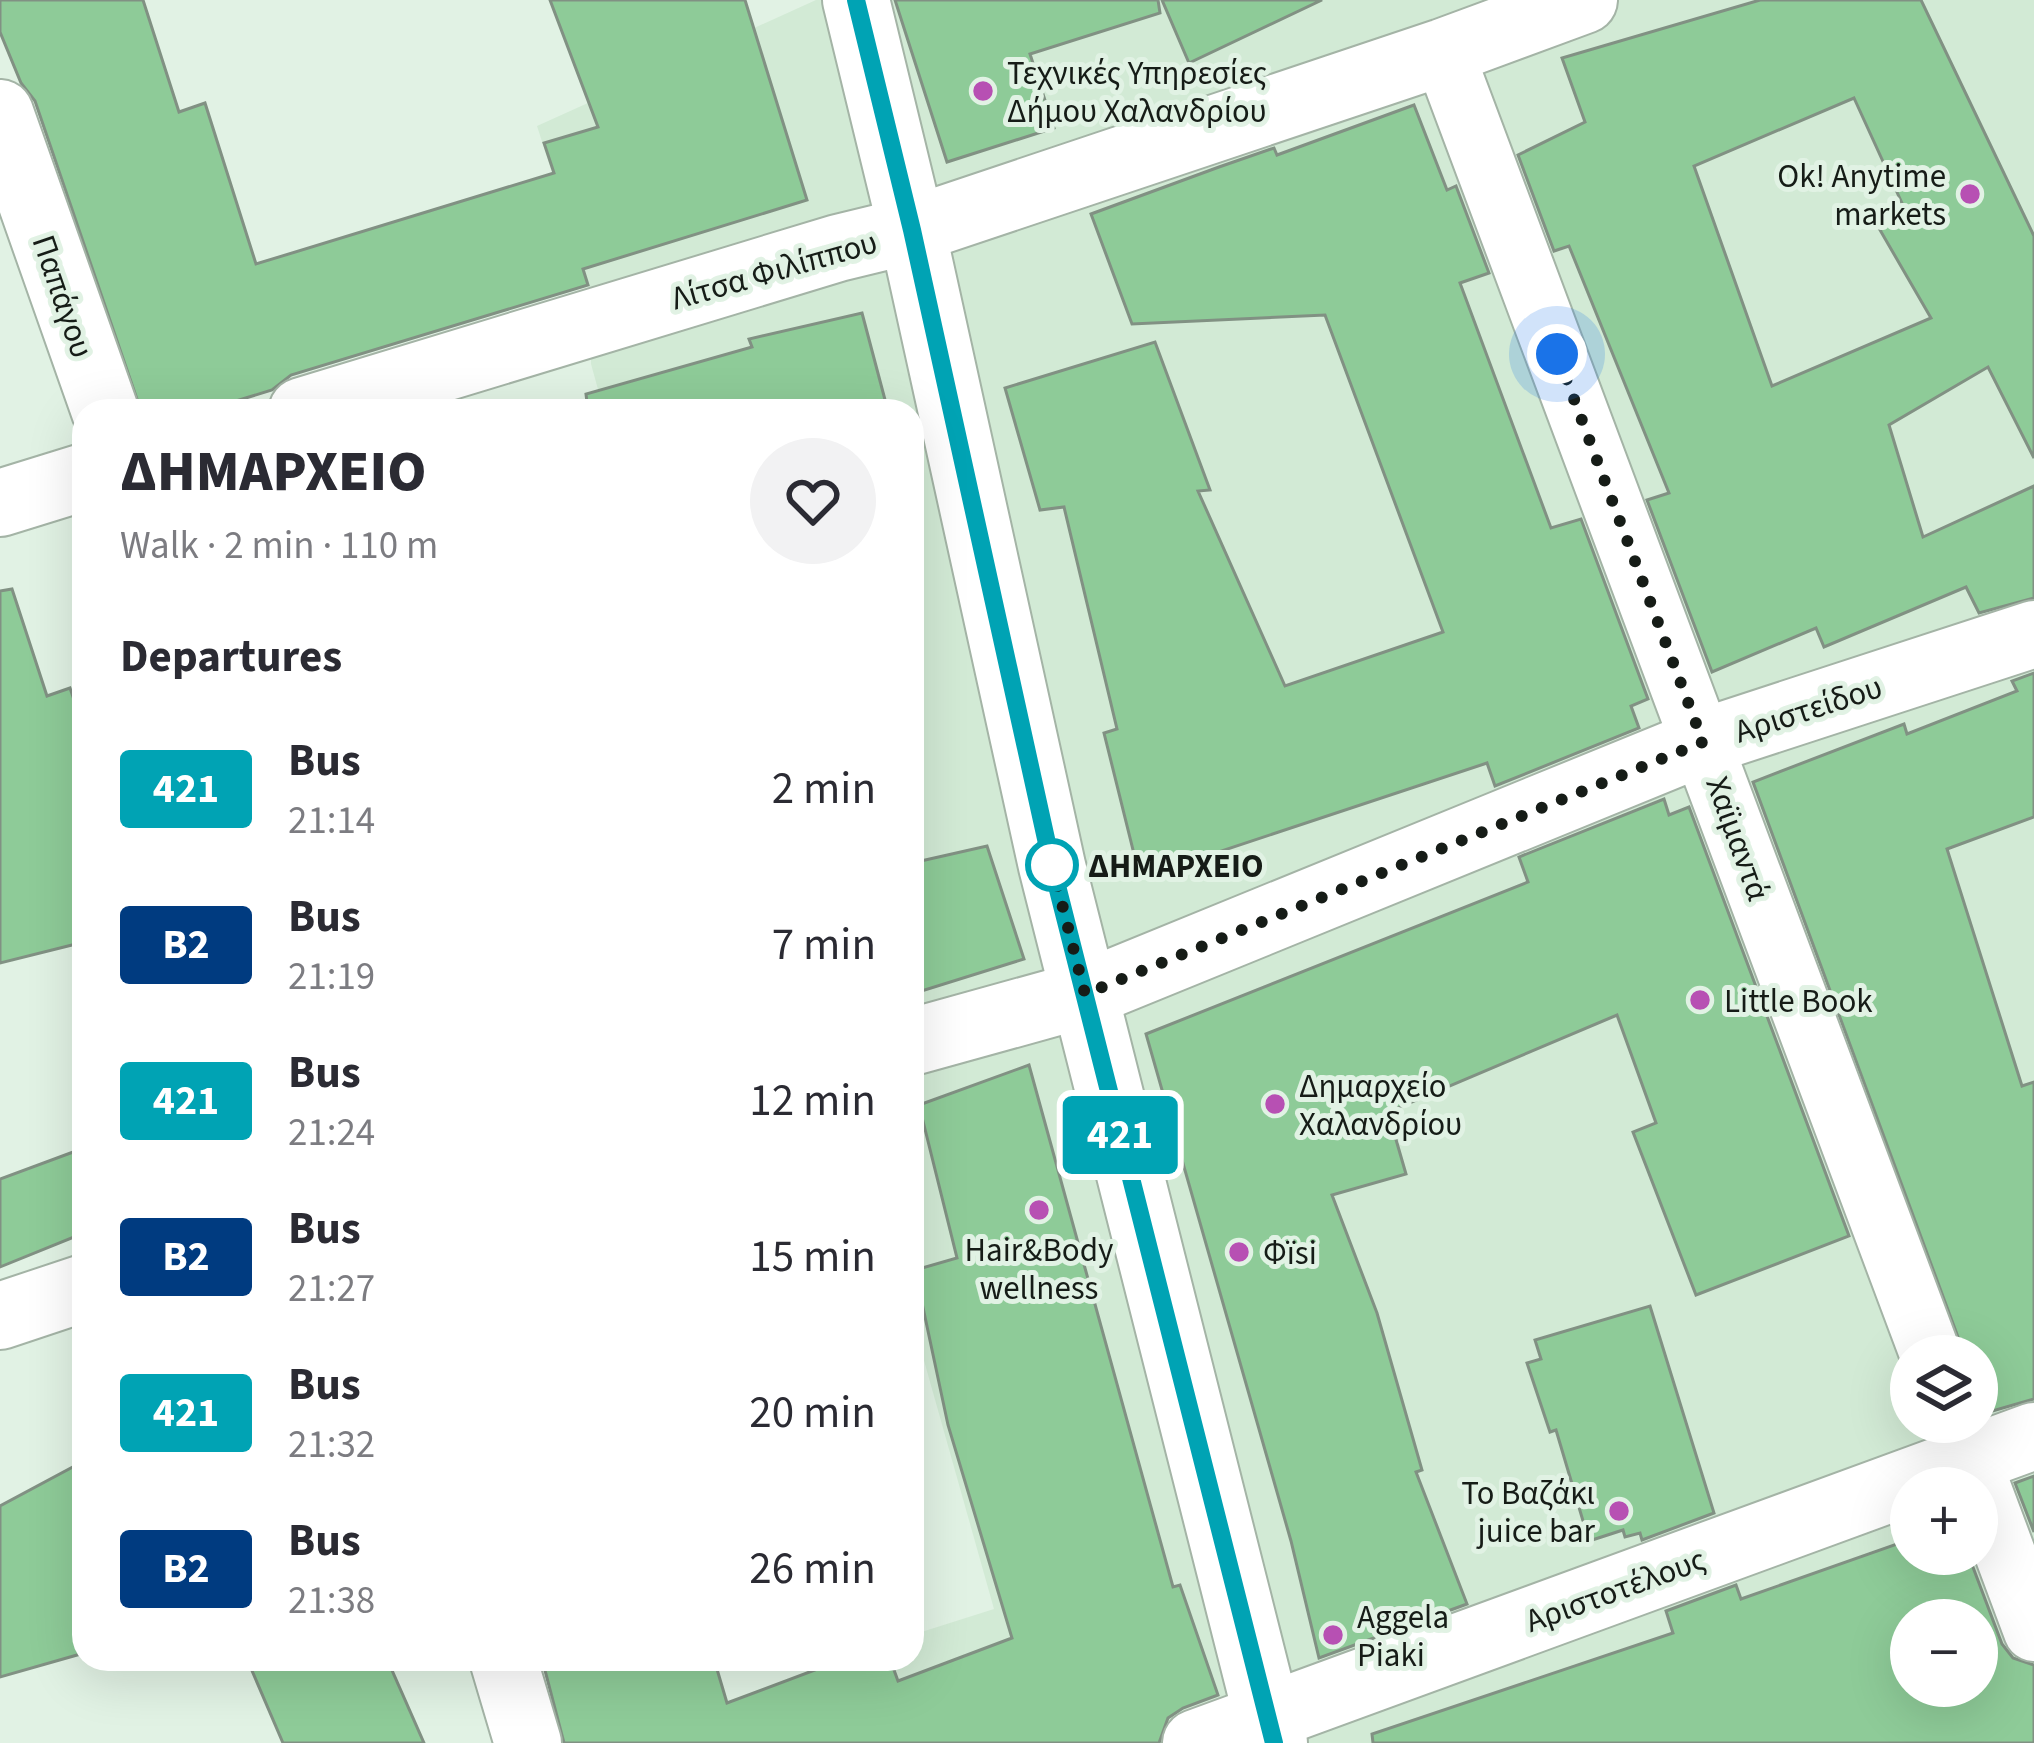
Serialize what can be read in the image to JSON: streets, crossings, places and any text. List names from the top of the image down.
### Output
{
  "streets": {
    "street": [
      "Λίτσα Φιλίππου",
      "Παπάγου",
      "Αριστείδου",
      "Χαϊμαντά",
      "Αριστοτέλους"
    ]
  },
  "crossings": [
    ["Λίτσα Φιλίππου", "Χαϊμαντά"],
    ["Αριστείδου", "Χαϊμαντά"]
  ],
  "places": [
    "Τεχνικές Υπηρεσίες Δήμου Χαλανδρίου",
    "Ok! Anytime markets",
    "ΔΗΜΑΡΧΕΙΟ",
    "Little Book",
    "Δημαρχείο Χαλανδρίου",
    "Hair&Body wellness",
    "Φïsi",
    "Το Βαζάκι juice bar",
    "Aggela Piaki"
  ],
  "lines": ["bus line 421"],
  "page": {
    "on_map": "421",
    "heading": [
      ["ΔΗΜΑΡΧΕΙΟ", "Walk · 2 min · 110 m"],
      "Departures"
    ],
    "list": [
      {
        "mark": "421",
        "name": "Bus",
        "note": "21:14",
        "value": "2 min"
      },
      {
        "mark": "Β2",
        "name": "Bus",
        "note": "21:19",
        "value": "7 min"
      },
      {
        "mark": "421",
        "name": "Bus",
        "note": "21:24",
        "value": "12 min"
      },
      {
        "mark": "Β2",
        "name": "Bus",
        "note": "21:27",
        "value": "15 min"
      },
      {
        "mark": "421",
        "name": "Bus",
        "note": "21:32",
        "value": "20 min"
      },
      {
        "mark": "Β2",
        "name": "Bus",
        "note": "21:38",
        "value": "26 min"
      }
    ],
    "map_buttons": ["+", "−"]
  }
}
